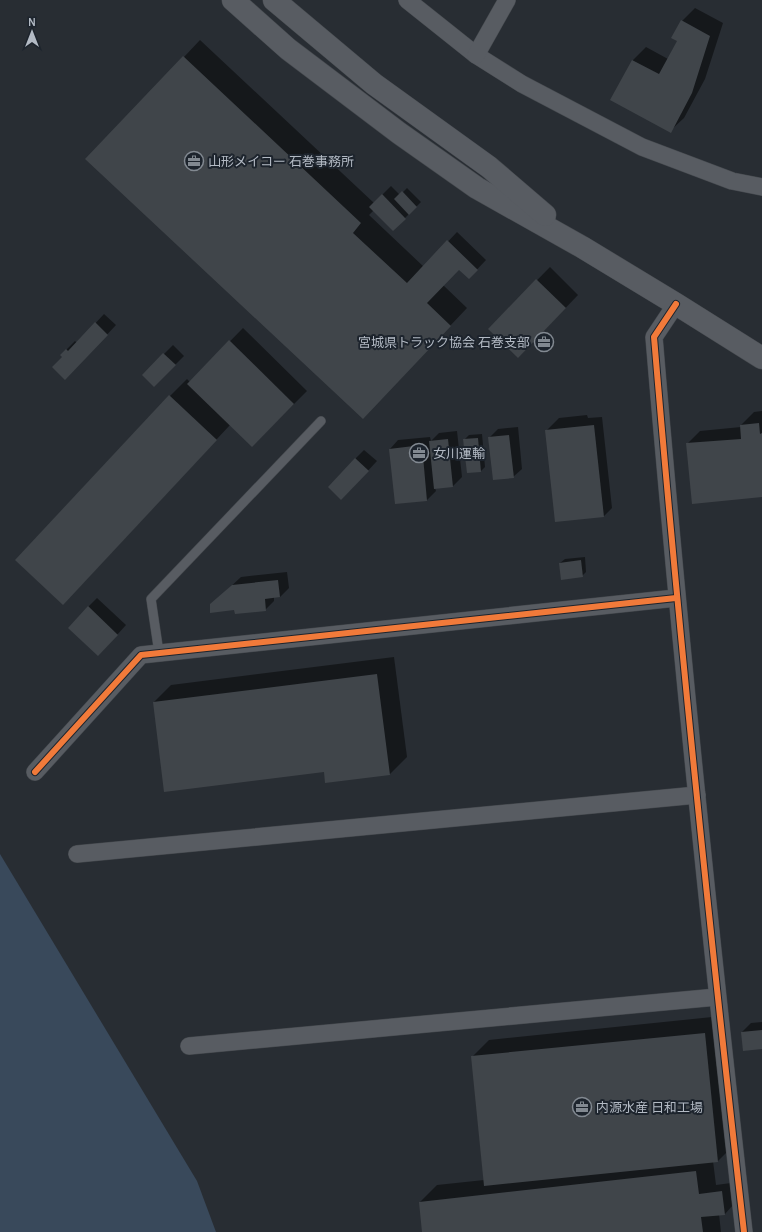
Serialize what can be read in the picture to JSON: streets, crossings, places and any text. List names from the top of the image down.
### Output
{
  "places": {
    "office": [
      "山形メイコー 石巻事務所",
      "宮城県トラック協会 石巻支部",
      "女川運輸",
      "内源水産 日和工場"
    ]
  },
  "north": "top"
}
